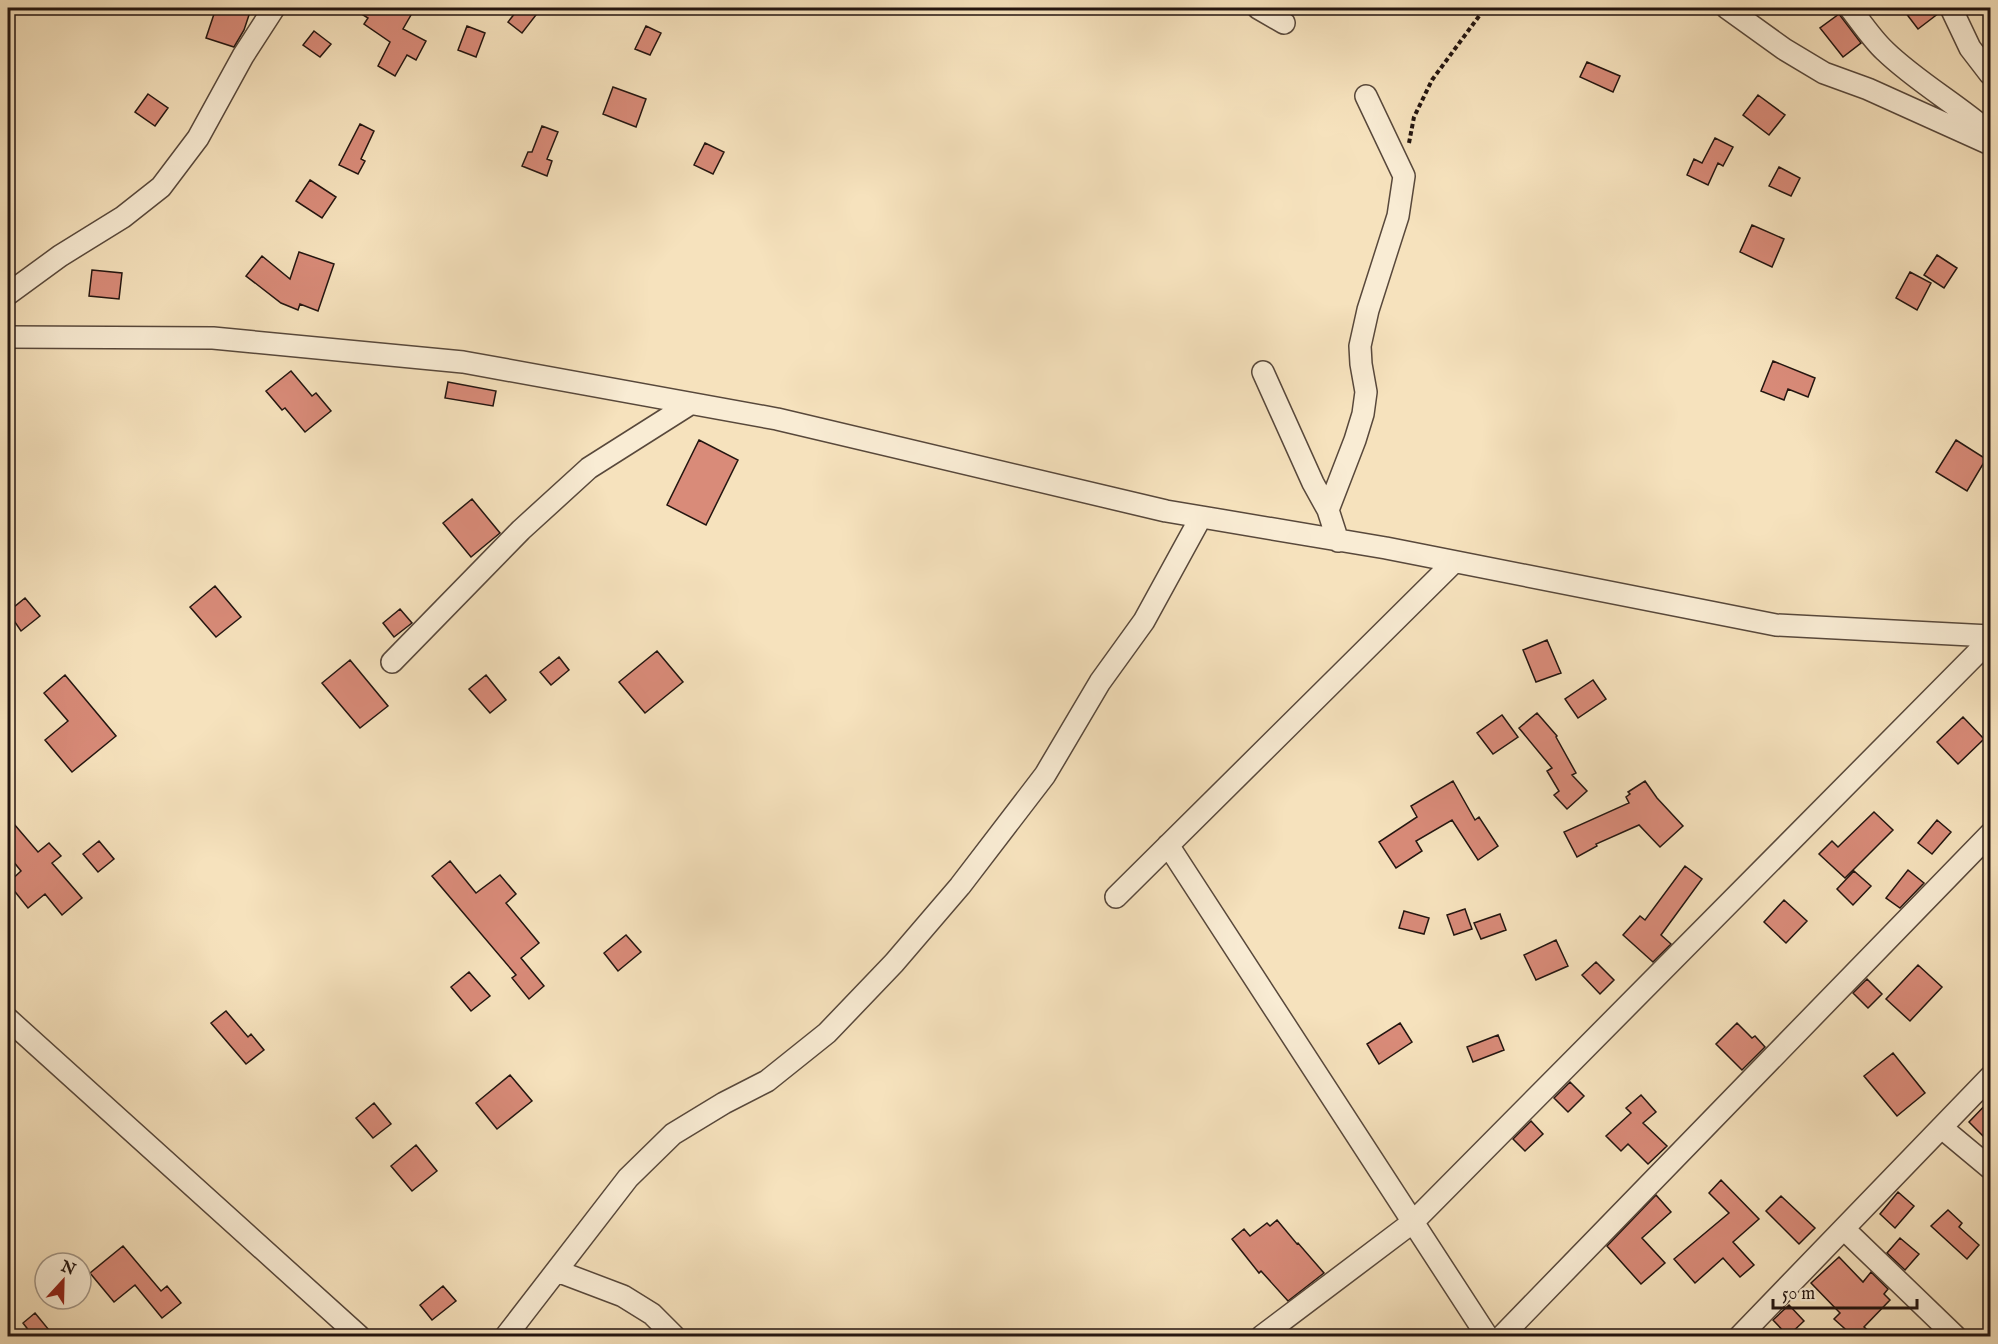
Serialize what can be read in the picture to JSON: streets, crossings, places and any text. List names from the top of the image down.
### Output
{
  "scale_bar": "50 m",
  "north": "top"
}
